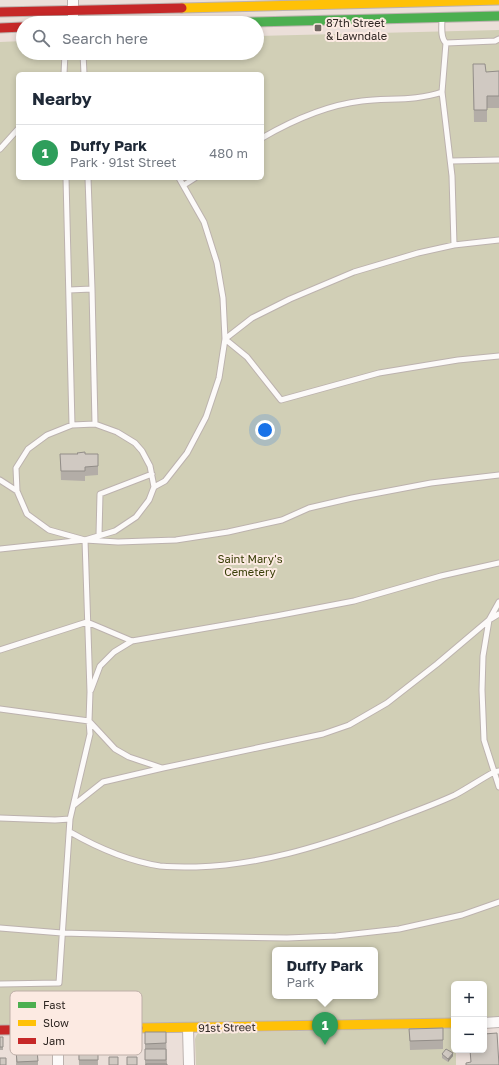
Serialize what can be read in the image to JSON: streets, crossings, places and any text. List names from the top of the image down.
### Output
{
  "streets": {
    "main road": ["91st Street"]
  },
  "parks": ["Saint Mary's Cemetery"],
  "places": {
    "transit": ["87th Street & Lawndale"]
  },
  "legend": ["Fast", "Slow", "Jam"],
  "page": {
    "search": "Search here",
    "heading": "Nearby",
    "list": [
      {
        "mark": "1",
        "name": "Duffy Park",
        "note": "Park · 91st Street",
        "value": "480 m"
      }
    ],
    "popup": ["Duffy Park", "Park"],
    "map_buttons": ["+", "−"],
    "pins": "1"
  }
}
